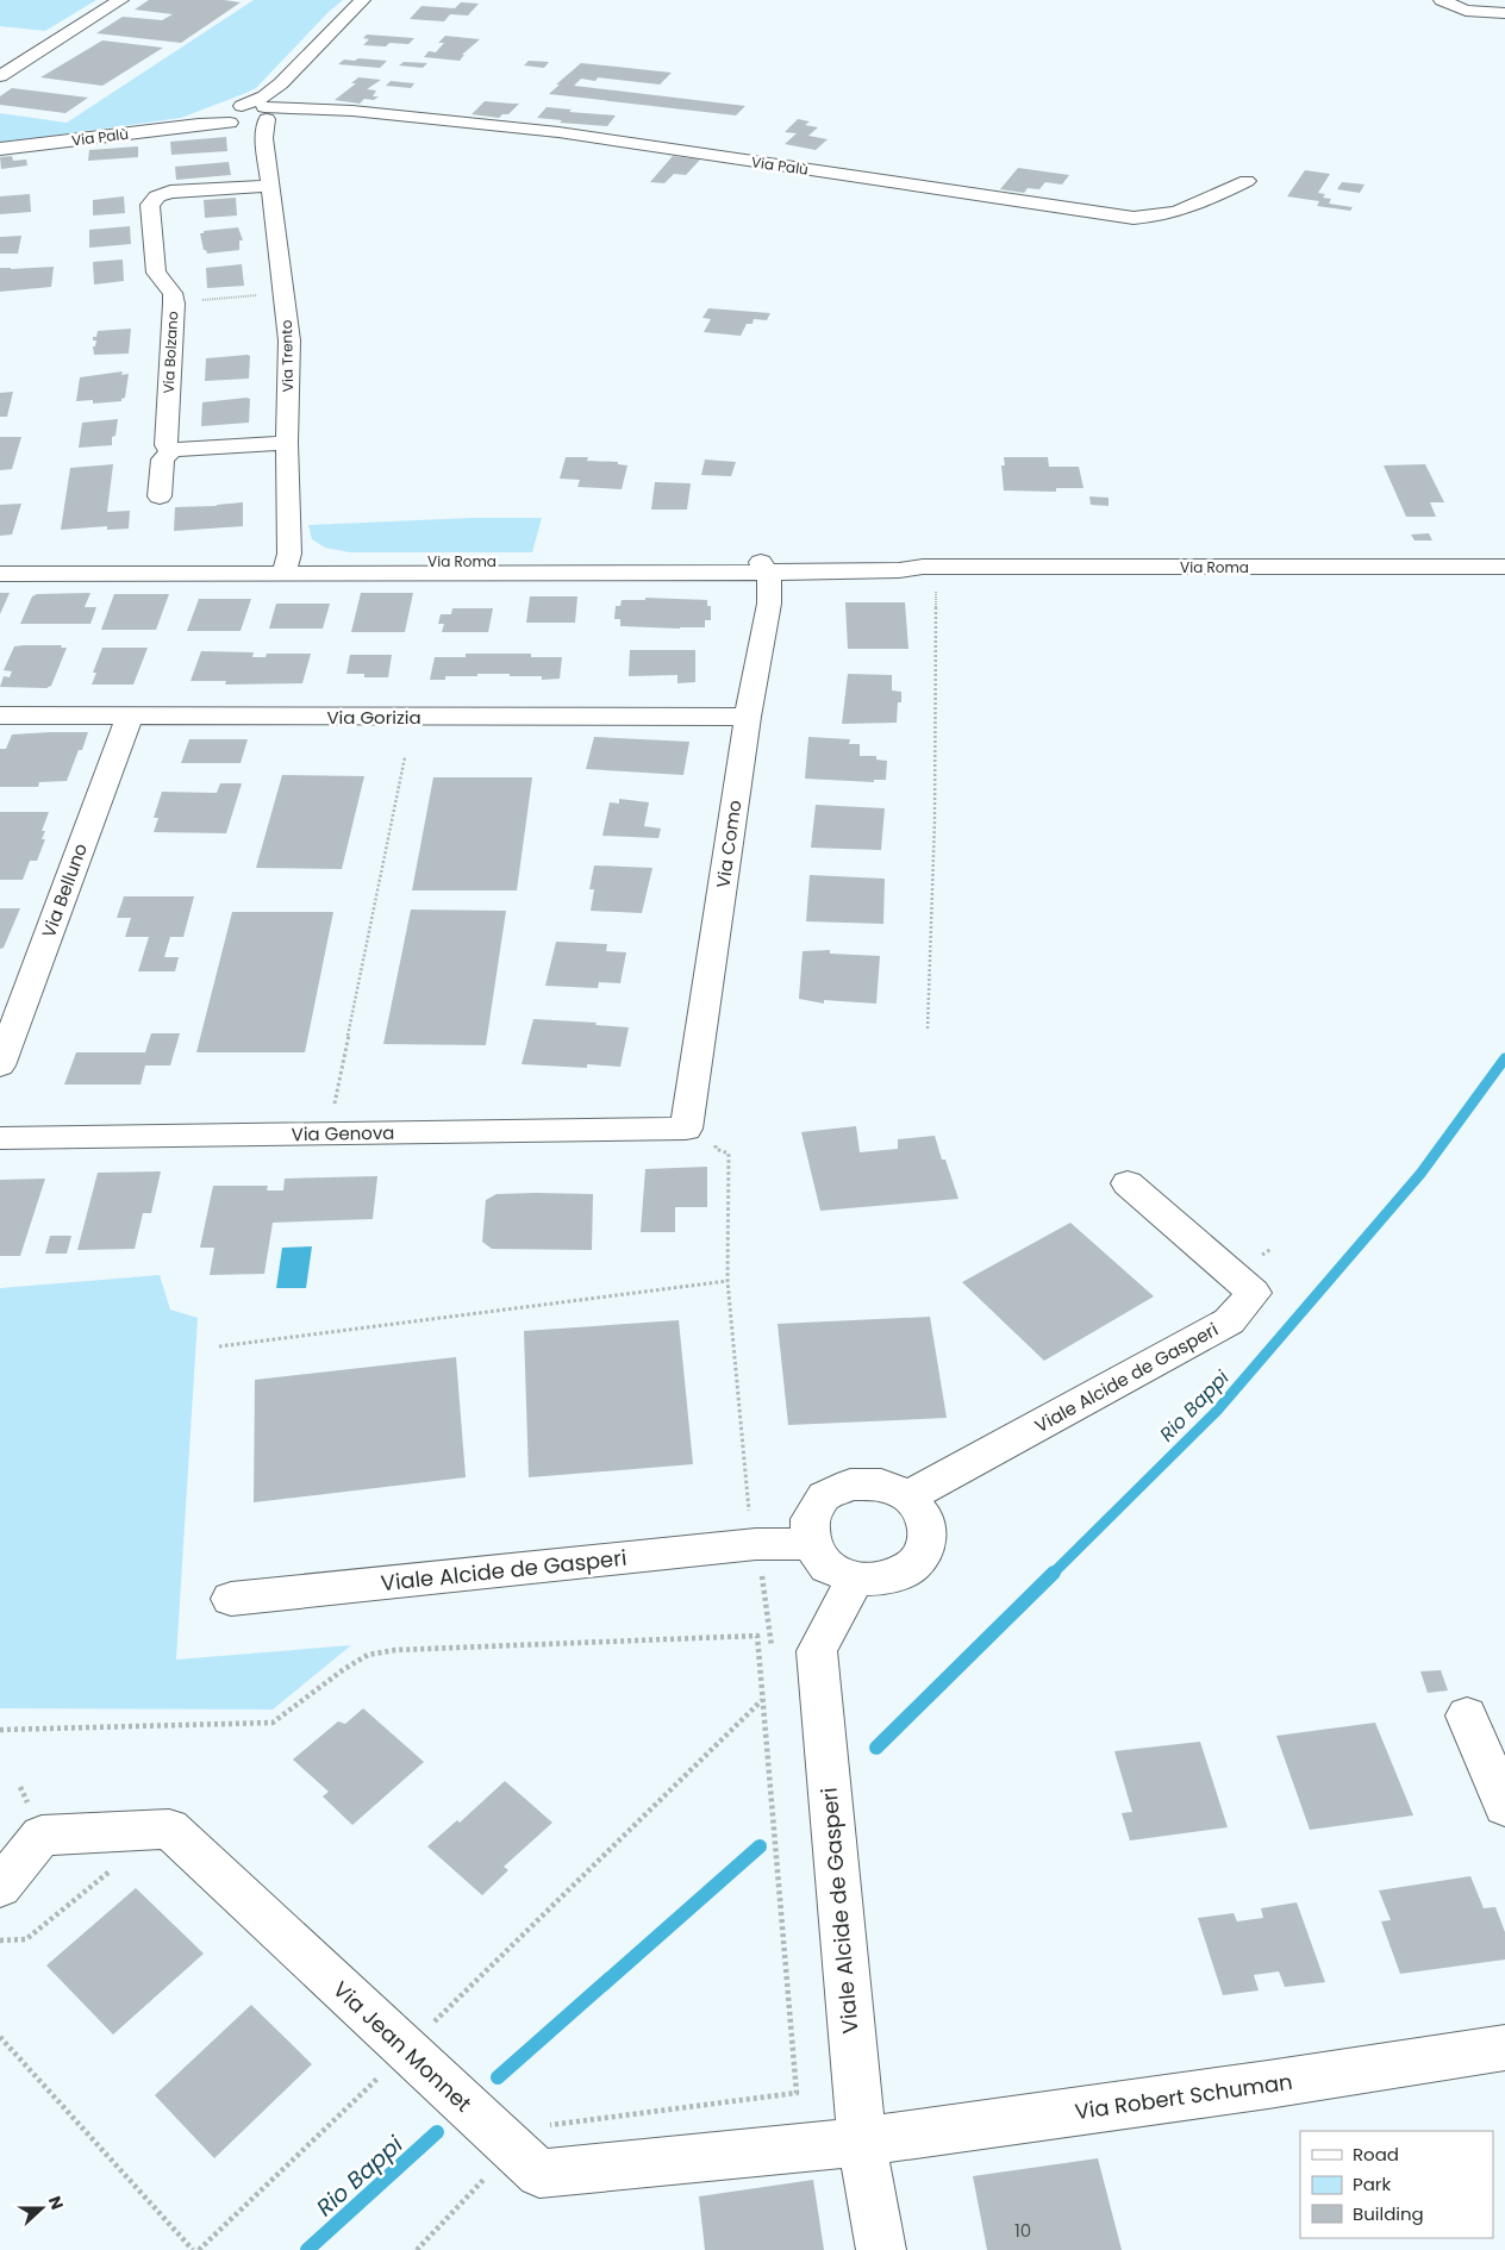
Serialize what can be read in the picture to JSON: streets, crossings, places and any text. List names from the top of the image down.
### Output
{
  "streets": {
    "street": [
      "Via Palù",
      "Via Bolzano",
      "Via Trento",
      "Via Roma",
      "Via Gorizia",
      "Via Como",
      "Via Belluno",
      "Via Genova",
      "Viale Alcide de Gasperi",
      "Via Jean Monnet",
      "Via Robert Schuman"
    ]
  },
  "crossings": [
    ["Via Palù", "Via Trento"],
    ["Via Bolzano", "Via Trento"],
    ["Via Trento", "Via Roma"],
    ["Via Roma", "Via Como"],
    ["Via Gorizia", "Via Como"],
    ["Via Gorizia", "Via Belluno"],
    ["Via Como", "Via Genova"],
    ["Viale Alcide de Gasperi", "Via Jean Monnet"],
    ["Viale Alcide de Gasperi", "Via Robert Schuman"],
    ["Via Jean Monnet", "Via Robert Schuman"]
  ],
  "water": ["Rio Bappi"],
  "house_numbers": ["10"],
  "legend": ["Road", "Park", "Building"],
  "north": "right"
}
